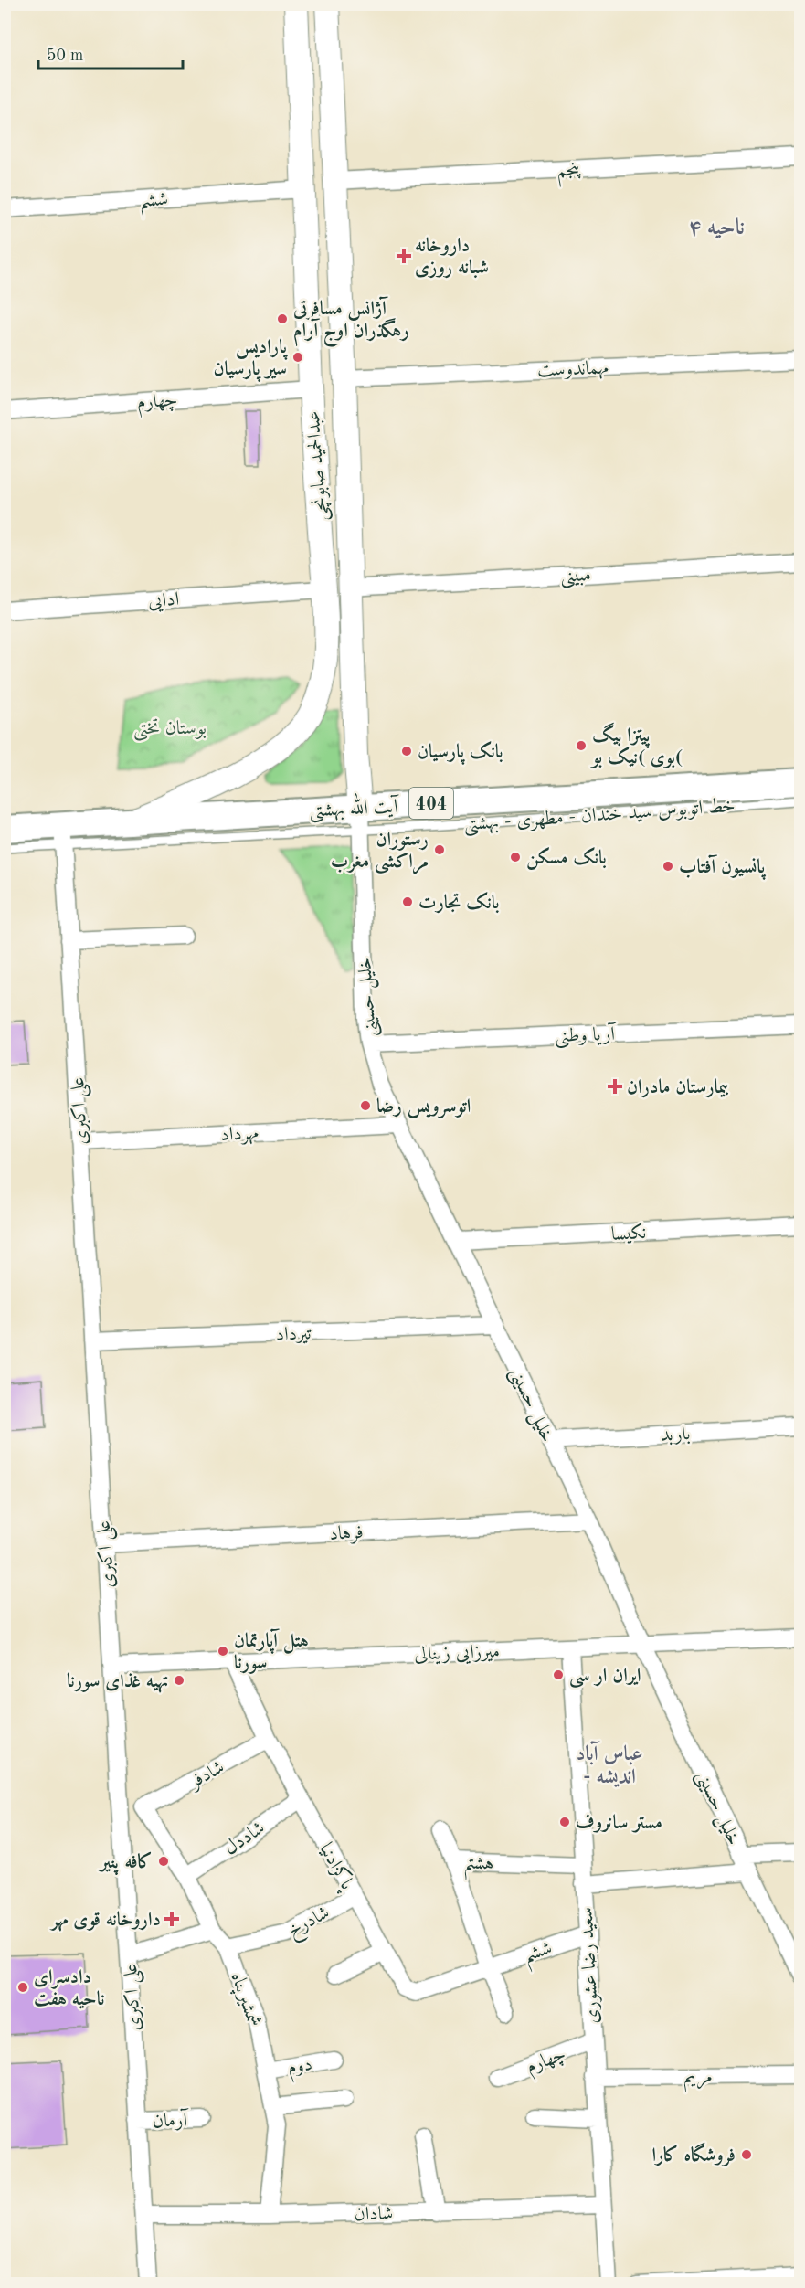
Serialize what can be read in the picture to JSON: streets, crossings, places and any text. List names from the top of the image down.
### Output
{
  "streets": {
    "main road": ["عبدالحمید صابونچی", "404", "آیت الله بهشتی"],
    "street": [
      "پنجم",
      "ششم",
      "مهماندوست",
      "چهارم",
      "مبینی",
      "ادایی",
      "خلیل حسینی",
      "آریا وطنی",
      "علی‌ اکبری",
      "مهرداد",
      "نکیسا",
      "تیرداد",
      "باربد",
      "فرهاد",
      "میرزایی زینالی",
      "شادفر",
      "شاددل",
      "هشتم",
      "پاکزادنیا",
      "شادرخ",
      "سعید رضا عشوری",
      "شمشیرپناه",
      "دوم",
      "مریم",
      "آرمان",
      "شادان"
    ],
    "lane": ["خط اتوبوس سید خندان - مطهری - بهشتی"]
  },
  "crossings": [
    ["پنجم", "عبدالحمید صابونچی"],
    ["ششم", "عبدالحمید صابونچی"],
    ["ششم", "هشتم"],
    ["ششم", "پاکزادنیا"],
    ["ششم", "سعید رضا عشوری"],
    ["مهماندوست", "عبدالحمید صابونچی"],
    ["چهارم", "عبدالحمید صابونچی"],
    ["چهارم", "سعید رضا عشوری"],
    ["عبدالحمید صابونچی", "مبینی"],
    ["عبدالحمید صابونچی", "ادایی"],
    ["عبدالحمید صابونچی", "آیت الله بهشتی"],
    ["عبدالحمید صابونچی", "خط اتوبوس سید خندان - مطهری - بهشتی"],
    ["عبدالحمید صابونچی", "خلیل حسینی"],
    ["آیت الله بهشتی", "خط اتوبوس سید خندان - مطهری - بهشتی"],
    ["آیت الله بهشتی", "خلیل حسینی"],
    ["آیت الله بهشتی", "علی‌ اکبری"],
    ["خط اتوبوس سید خندان - مطهری - بهشتی", "خلیل حسینی"],
    ["خط اتوبوس سید خندان - مطهری - بهشتی", "علی‌ اکبری"],
    ["خلیل حسینی", "آریا وطنی"],
    ["خلیل حسینی", "مهرداد"],
    ["خلیل حسینی", "نکیسا"],
    ["خلیل حسینی", "تیرداد"],
    ["خلیل حسینی", "باربد"],
    ["خلیل حسینی", "فرهاد"],
    ["خلیل حسینی", "میرزایی زینالی"],
    ["علی‌ اکبری", "مهرداد"],
    ["علی‌ اکبری", "تیرداد"],
    ["علی‌ اکبری", "فرهاد"],
    ["علی‌ اکبری", "میرزایی زینالی"],
    ["علی‌ اکبری", "آرمان"],
    ["علی‌ اکبری", "شادان"],
    ["میرزایی زینالی", "پاکزادنیا"],
    ["میرزایی زینالی", "سعید رضا عشوری"],
    ["شادفر", "پاکزادنیا"],
    ["شادفر", "شمشیرپناه"],
    ["شاددل", "پاکزادنیا"],
    ["شاددل", "شمشیرپناه"],
    ["هشتم", "پاکزادنیا"],
    ["هشتم", "سعید رضا عشوری"],
    ["پاکزادنیا", "شادرخ"],
    ["شادرخ", "شمشیرپناه"],
    ["سعید رضا عشوری", "مریم"],
    ["سعید رضا عشوری", "شادان"],
    ["شمشیرپناه", "دوم"],
    ["شمشیرپناه", "شادان"]
  ],
  "districts": ["ناحیه ۴", "عباس آباد - اندیشه"],
  "parks": ["بوستان تختی"],
  "places": {
    "health": ["داروخانه شبانه روزی", "بیمارستان مادران", "داروخانه قوی مهر"],
    "other": [
      "آژانس مسافرتی رهگذران اوج آرام",
      "پارادیس سیر پارسیان",
      "پیتزا بیگ بوی )نیک بو(",
      "بانک پارسیان",
      "رستوران مراکشی مغرب",
      "بانک مسکن",
      "پانسیون آفتاب",
      "بانک تجارت",
      "اتوسرویس رضا",
      "هتل آپارتمان سورنا",
      "ایران ار سی",
      "تهیه غذای سورنا",
      "مستر سانروف",
      "کافه پنیر",
      "دادسرای ناحیه هفت",
      "فروشگاه کارا"
    ]
  },
  "scale_bar": "50 m"
}
